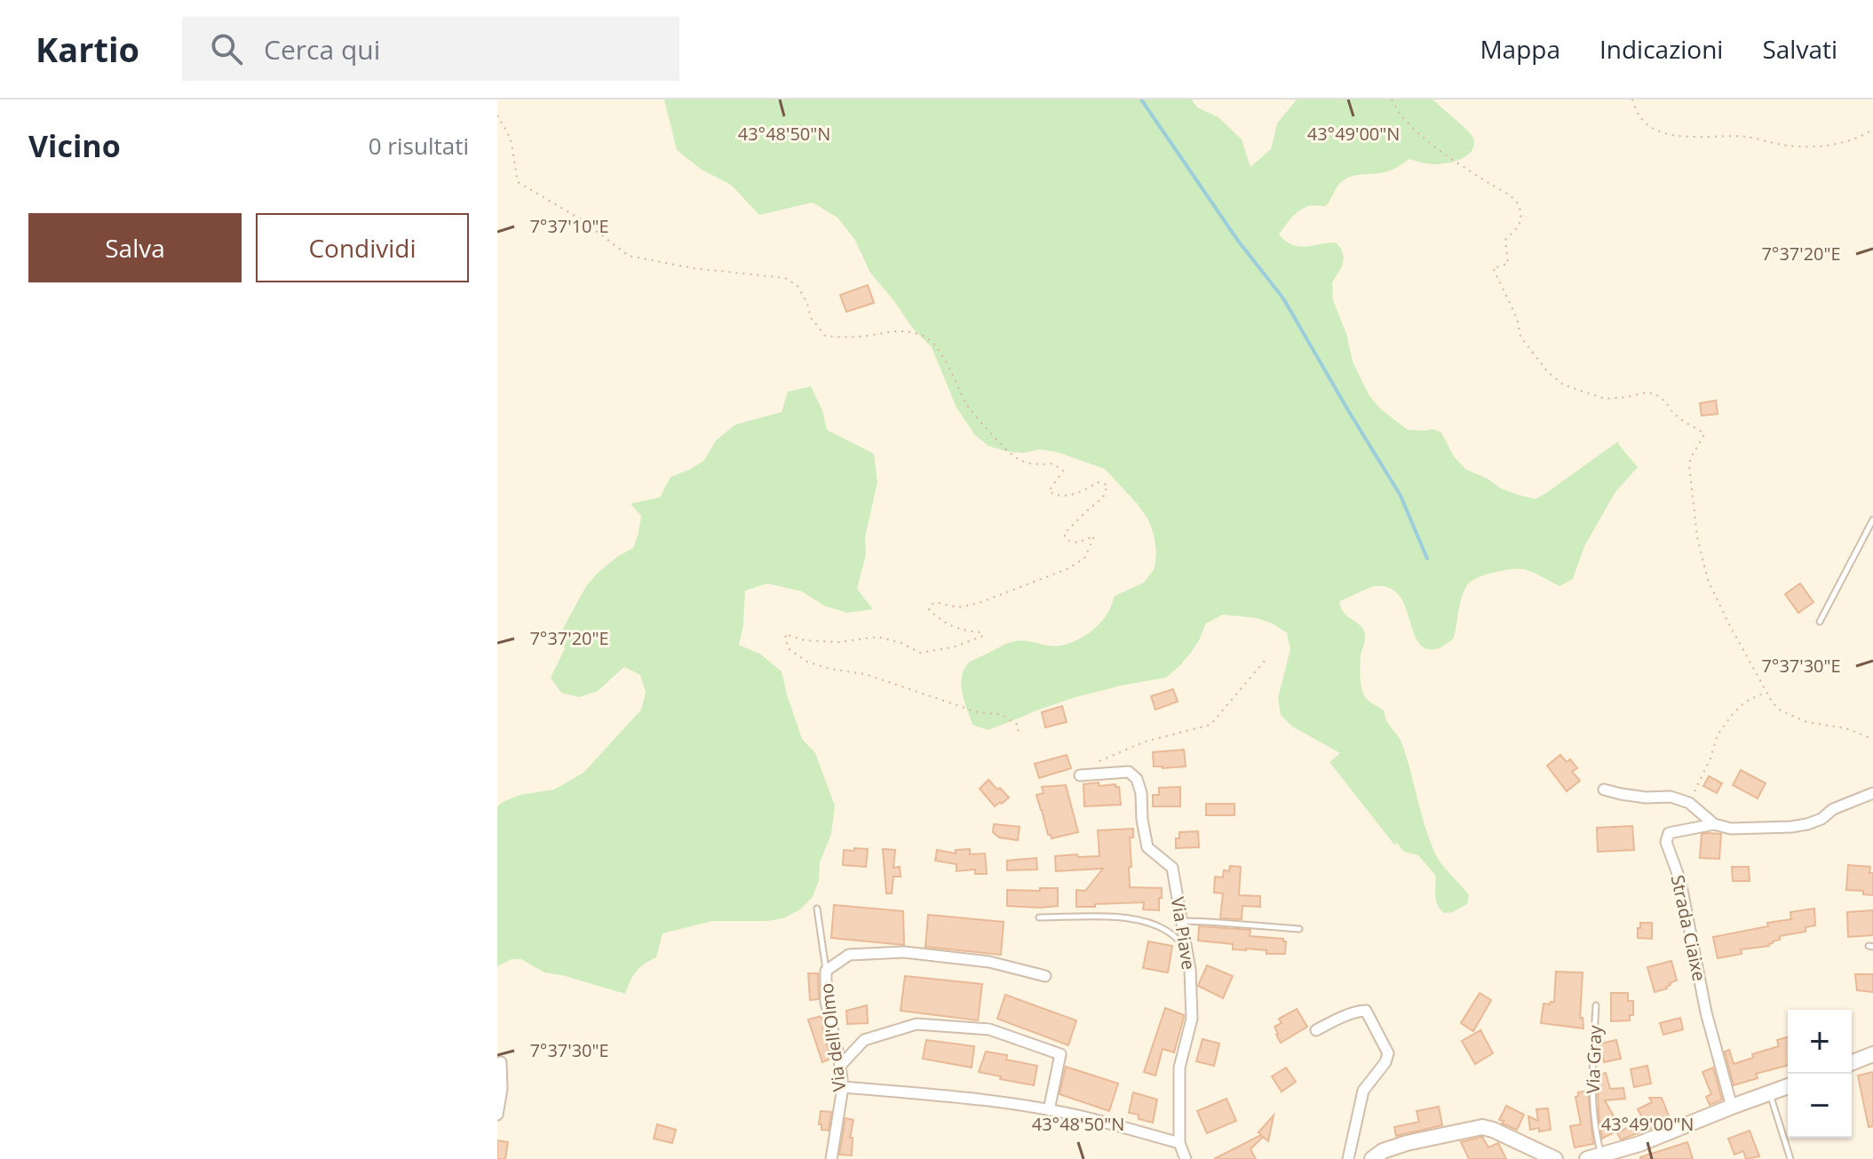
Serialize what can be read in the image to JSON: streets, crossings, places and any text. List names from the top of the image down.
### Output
{
  "streets": {
    "street": ["Strada Ciaixe", "Via Piave", "Via dell'Olmo"],
    "lane": ["Via Gray"]
  },
  "page": {
    "header": "Kartio",
    "search": "Cerca qui",
    "nav": ["Mappa", "Indicazioni", "Salvati"],
    "heading": ["Vicino", "0 risultati"],
    "buttons": ["Salva", "Condividi"],
    "map_buttons": ["+", "−"]
  },
  "coordinates": [
    "43°48'50\"N",
    "43°49'00\"N",
    "7°37'10\"E",
    "7°37'20\"E",
    "7°37'30\"E"
  ]
}
